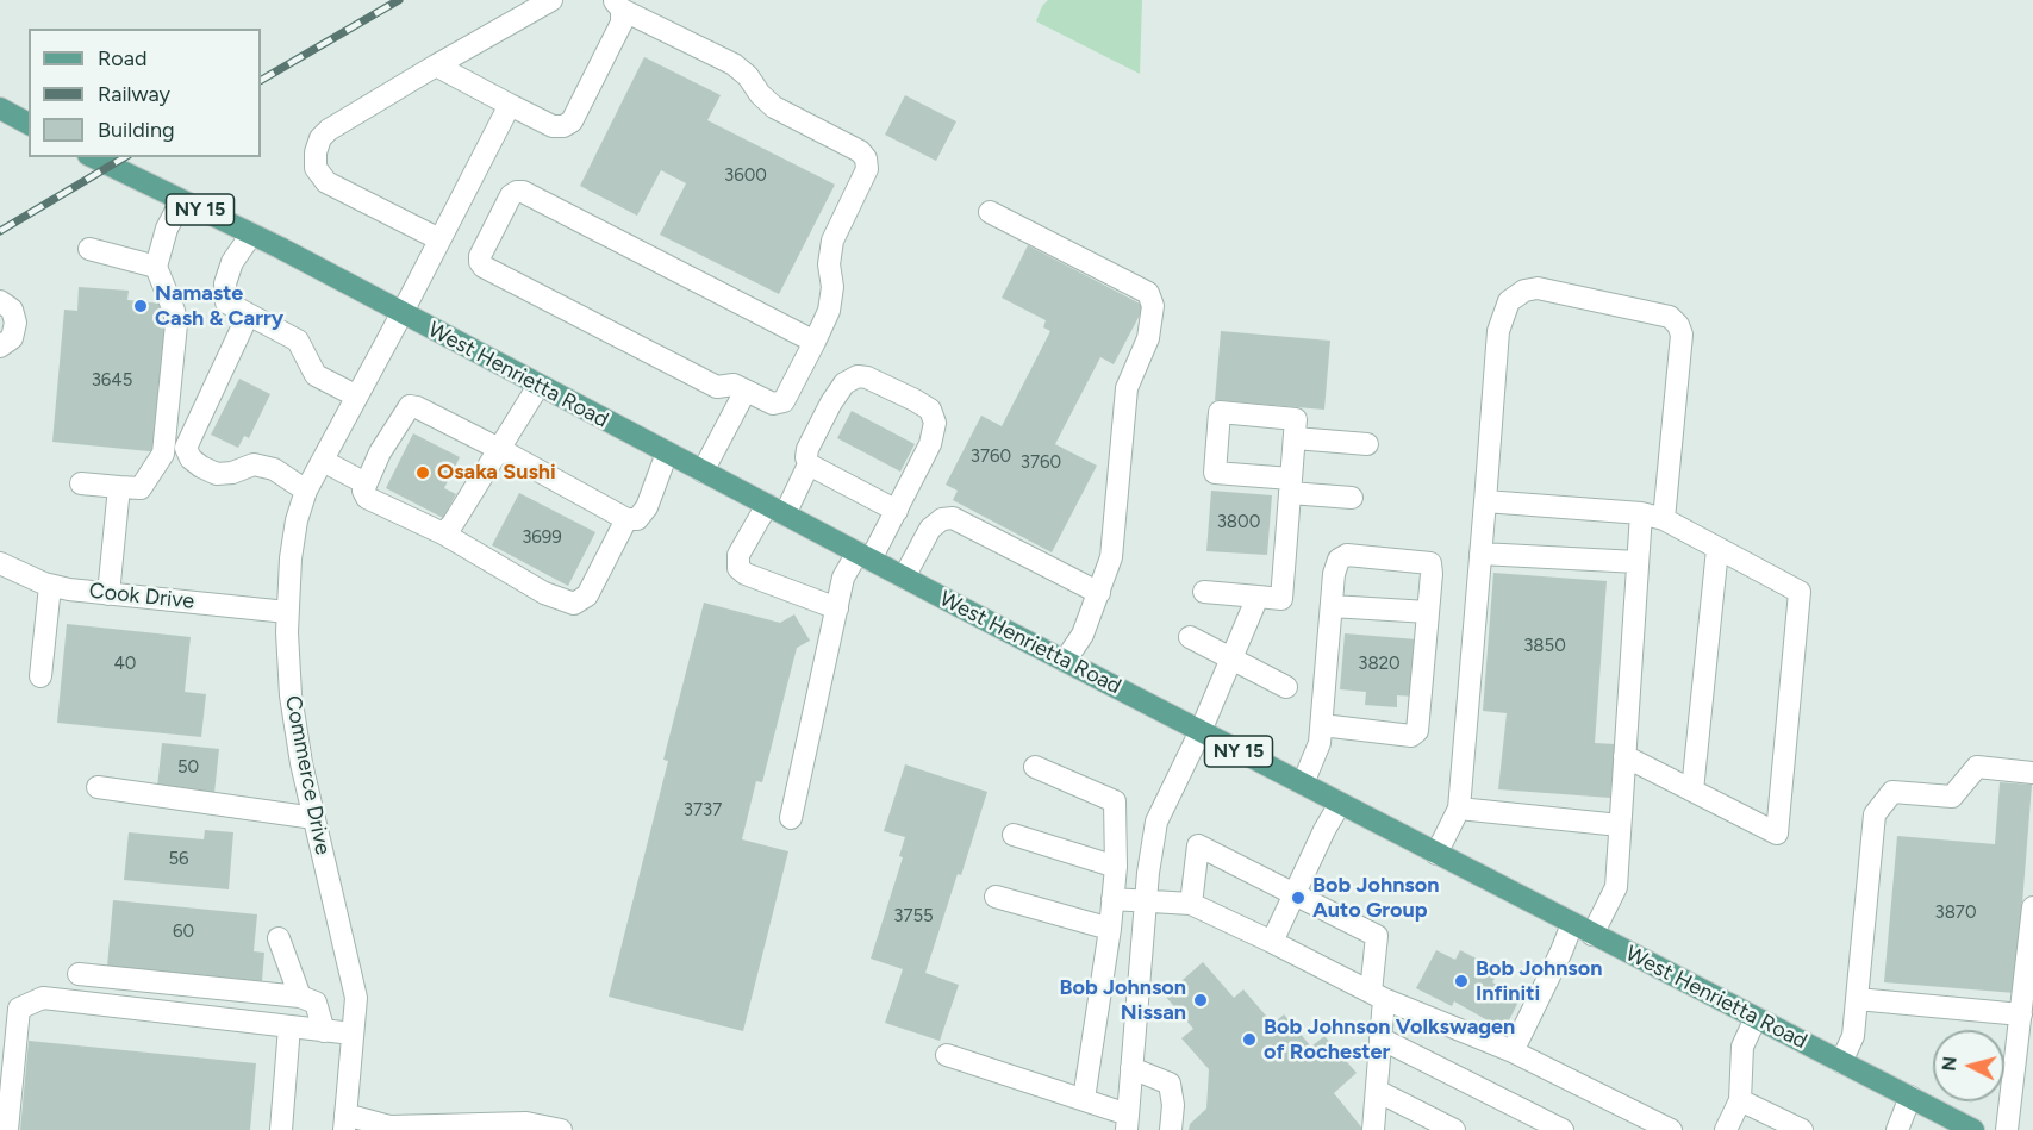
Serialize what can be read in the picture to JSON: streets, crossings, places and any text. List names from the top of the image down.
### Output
{
  "streets": {
    "main road": ["NY 15", "West Henrietta Road"],
    "street": ["Cook Drive", "Commerce Drive"]
  },
  "crossings": [
    ["West Henrietta Road", "Commerce Drive"],
    ["Cook Drive", "Commerce Drive"]
  ],
  "places": [
    "Namaste Cash & Carry",
    "Osaka Sushi",
    "Bob Johnson Auto Group",
    "Bob Johnson Infiniti",
    "Bob Johnson Nissan",
    "Bob Johnson Volkswagen of Rochester"
  ],
  "house_numbers": [
    "3600",
    "3645",
    "3760",
    "3760",
    "3800",
    "3699",
    "3850",
    "40",
    "3820",
    "50",
    "3737",
    "56",
    "3870",
    "3755",
    "60"
  ],
  "legend": ["Road", "Railway", "Building"],
  "north": "left"
}
